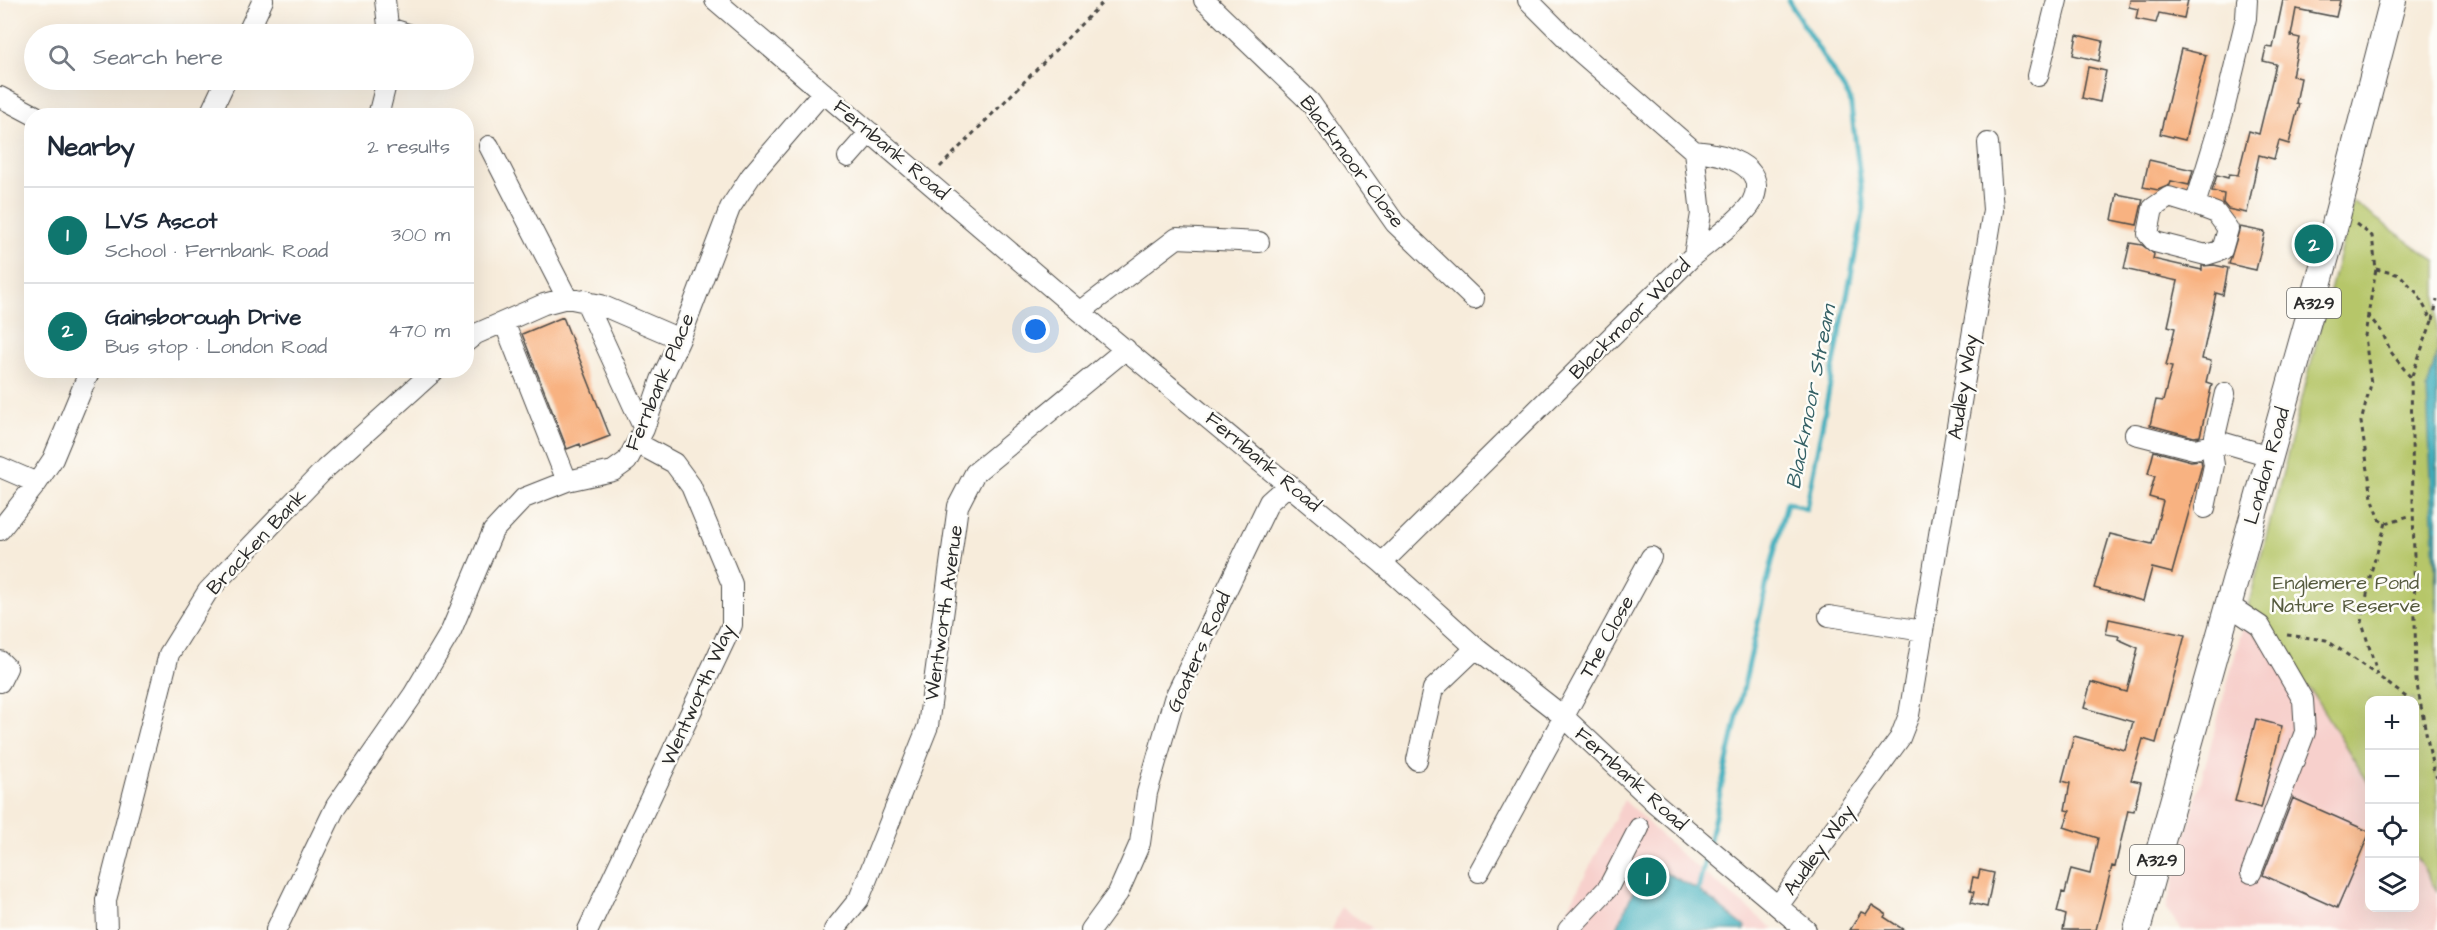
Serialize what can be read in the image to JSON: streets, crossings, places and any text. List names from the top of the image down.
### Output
{
  "streets": {
    "main road": ["A329", "London Road"],
    "street": [
      "Fernbank Road",
      "Blackmoor Close",
      "Blackmoor Wood",
      "Fernbank Place",
      "Audley Way",
      "Bracken Bank",
      "Wentworth Avenue",
      "The Close",
      "Goaters Road",
      "Wentworth Way"
    ]
  },
  "crossings": [
    ["Fernbank Road", "Blackmoor Wood"],
    ["Fernbank Road", "Fernbank Place"],
    ["Fernbank Road", "Audley Way"],
    ["Fernbank Road", "Wentworth Avenue"],
    ["Fernbank Road", "The Close"],
    ["Fernbank Road", "Goaters Road"],
    ["Fernbank Place", "Wentworth Way"]
  ],
  "water": ["Blackmoor Stream"],
  "parks": ["Englemere Pond Nature Reserve"],
  "page": {
    "search": "Search here",
    "heading": ["Nearby", "2 results"],
    "list": [
      {
        "mark": "1",
        "name": "LVS Ascot",
        "note": "School · Fernbank Road",
        "value": "300 m"
      },
      {
        "mark": "2",
        "name": "Gainsborough Drive",
        "note": "Bus stop · London Road",
        "value": "470 m"
      }
    ],
    "pins": ["2", "1"],
    "map_buttons": ["+", "−"]
  }
}
